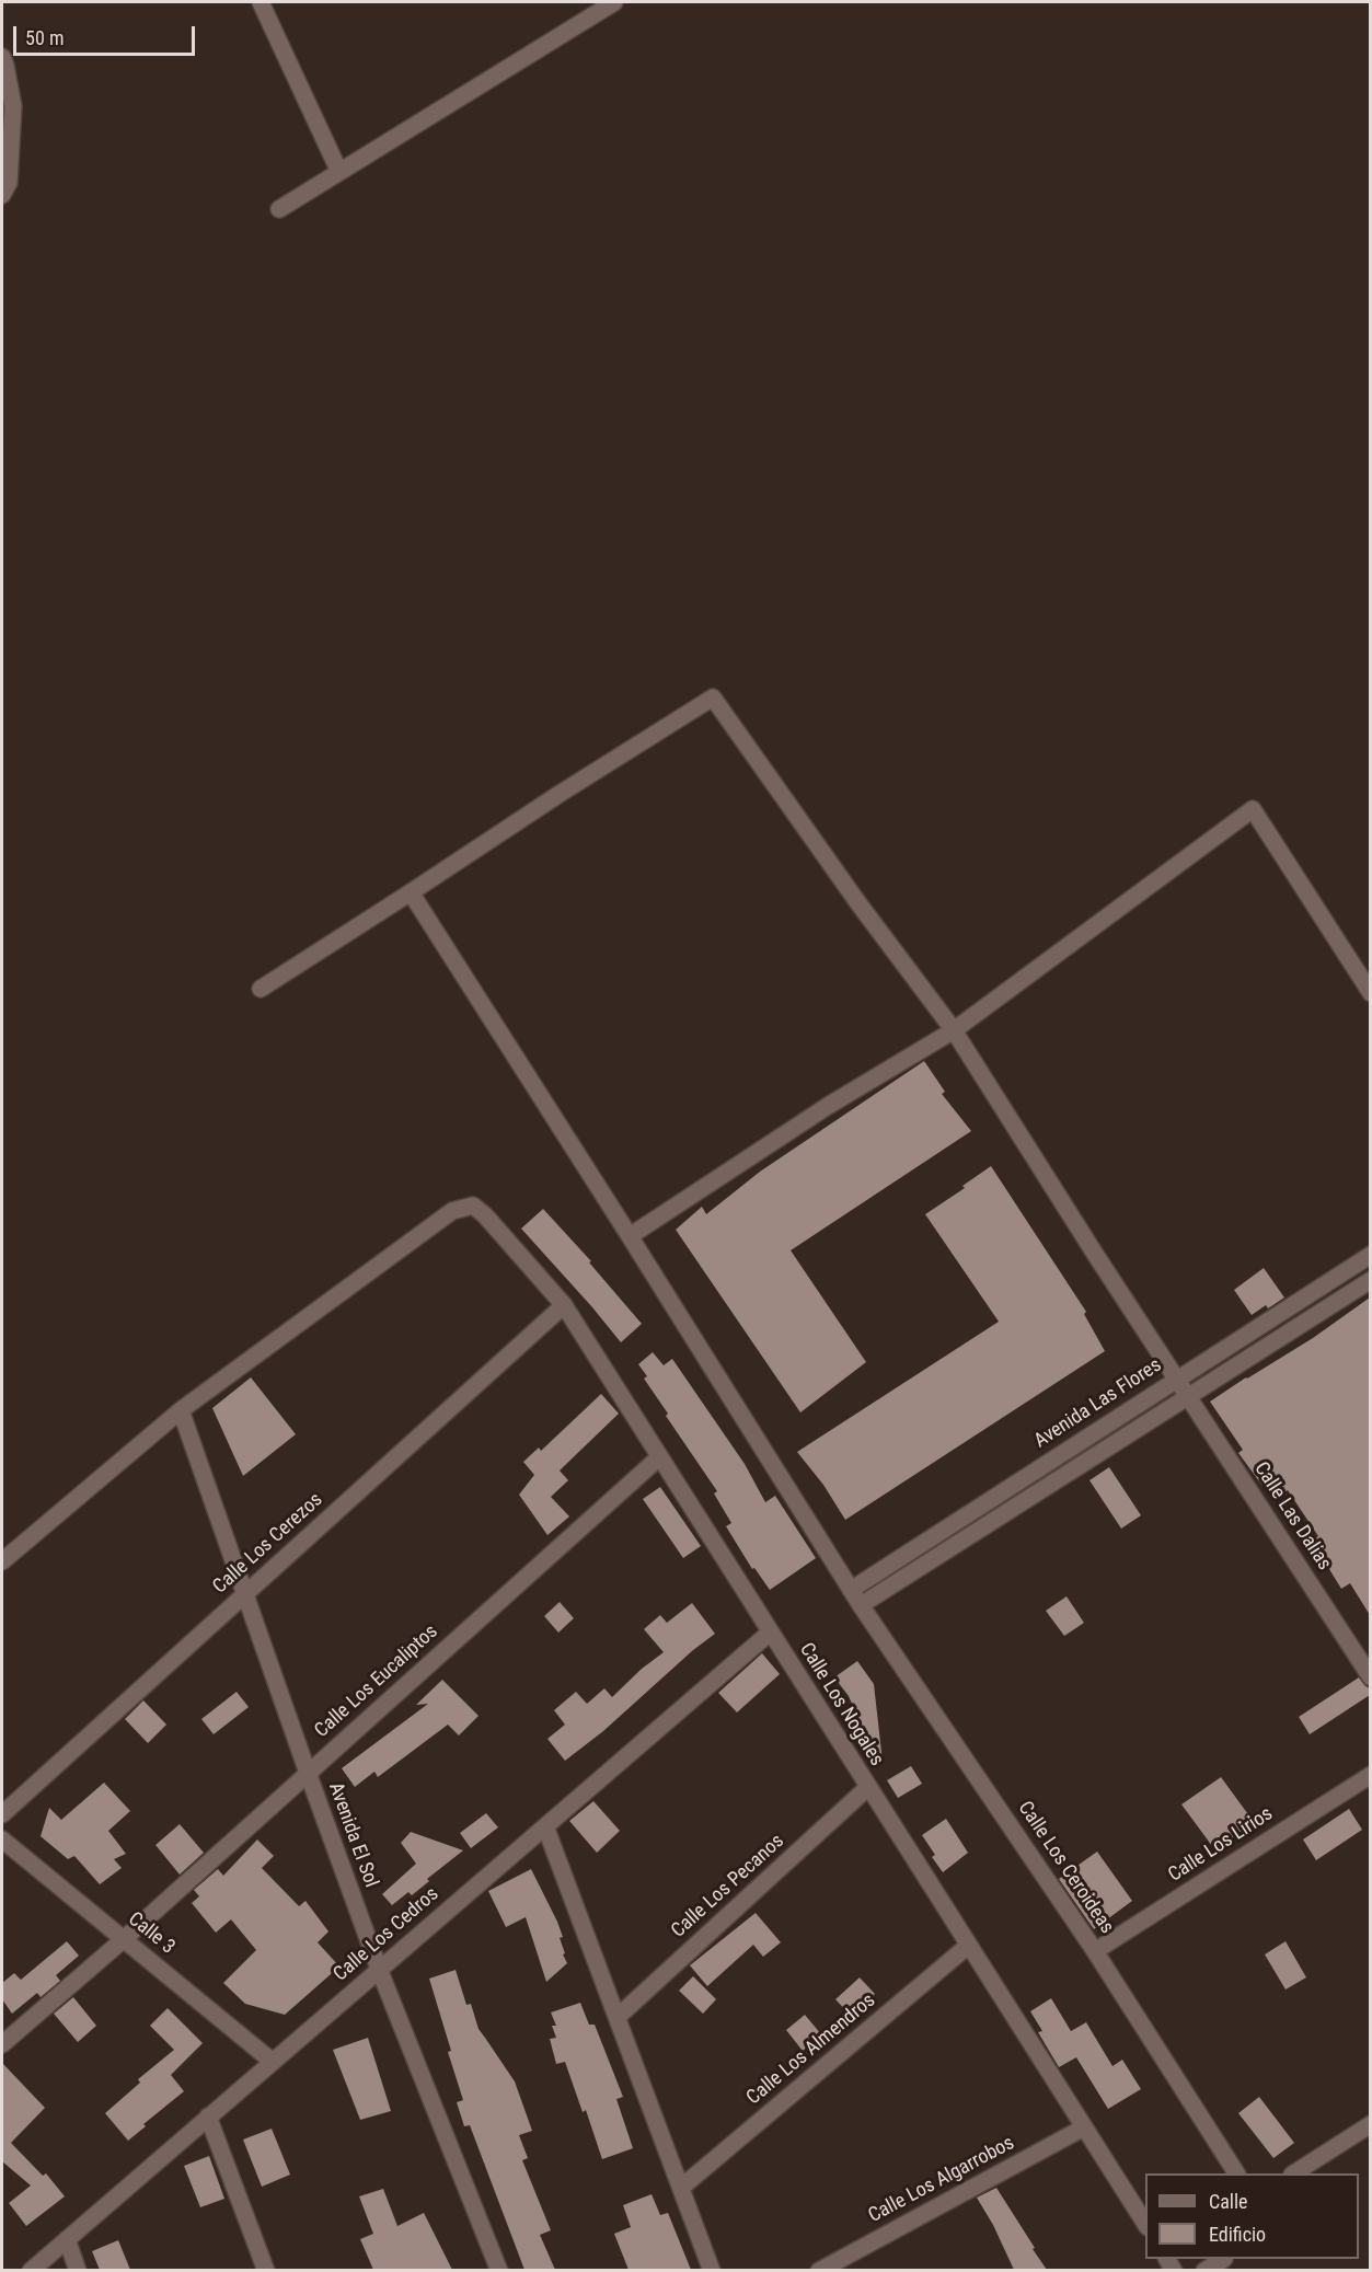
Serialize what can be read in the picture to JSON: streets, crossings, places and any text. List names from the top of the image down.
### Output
{
  "streets": {
    "street": [
      "Avenida Las Flores",
      "Calle Las Dalias",
      "Calle Los Cerezos",
      "Calle Los Eucaliptos",
      "Calle Los Nogales",
      "Avenida El Sol",
      "Calle Los Lirios",
      "Calle Los Ceroideas",
      "Calle Los Pecanos",
      "Calle 3",
      "Calle Los Cedros",
      "Calle Los Almendros",
      "Calle Los Algarrobos"
    ]
  },
  "crossings": [
    ["Avenida Las Flores", "Calle Las Dalias"],
    ["Avenida Las Flores", "Calle Los Ceroideas"],
    ["Calle Las Dalias", "Calle Los Ceroideas"],
    ["Calle Los Cerezos", "Calle Los Nogales"],
    ["Calle Los Cerezos", "Avenida El Sol"],
    ["Calle Los Eucaliptos", "Calle Los Nogales"],
    ["Calle Los Eucaliptos", "Avenida El Sol"],
    ["Calle Los Eucaliptos", "Calle 3"],
    ["Calle Los Nogales", "Avenida El Sol"],
    ["Calle Los Nogales", "Calle Los Pecanos"],
    ["Calle Los Nogales", "Calle Los Cedros"],
    ["Calle Los Nogales", "Calle Los Almendros"],
    ["Calle Los Nogales", "Calle Los Algarrobos"],
    ["Avenida El Sol", "Calle Los Cedros"],
    ["Calle Los Lirios", "Calle Los Ceroideas"],
    ["Calle 3", "Calle Los Cedros"]
  ],
  "legend": ["Calle", "Edificio"],
  "scale_bar": "50 m"
}
